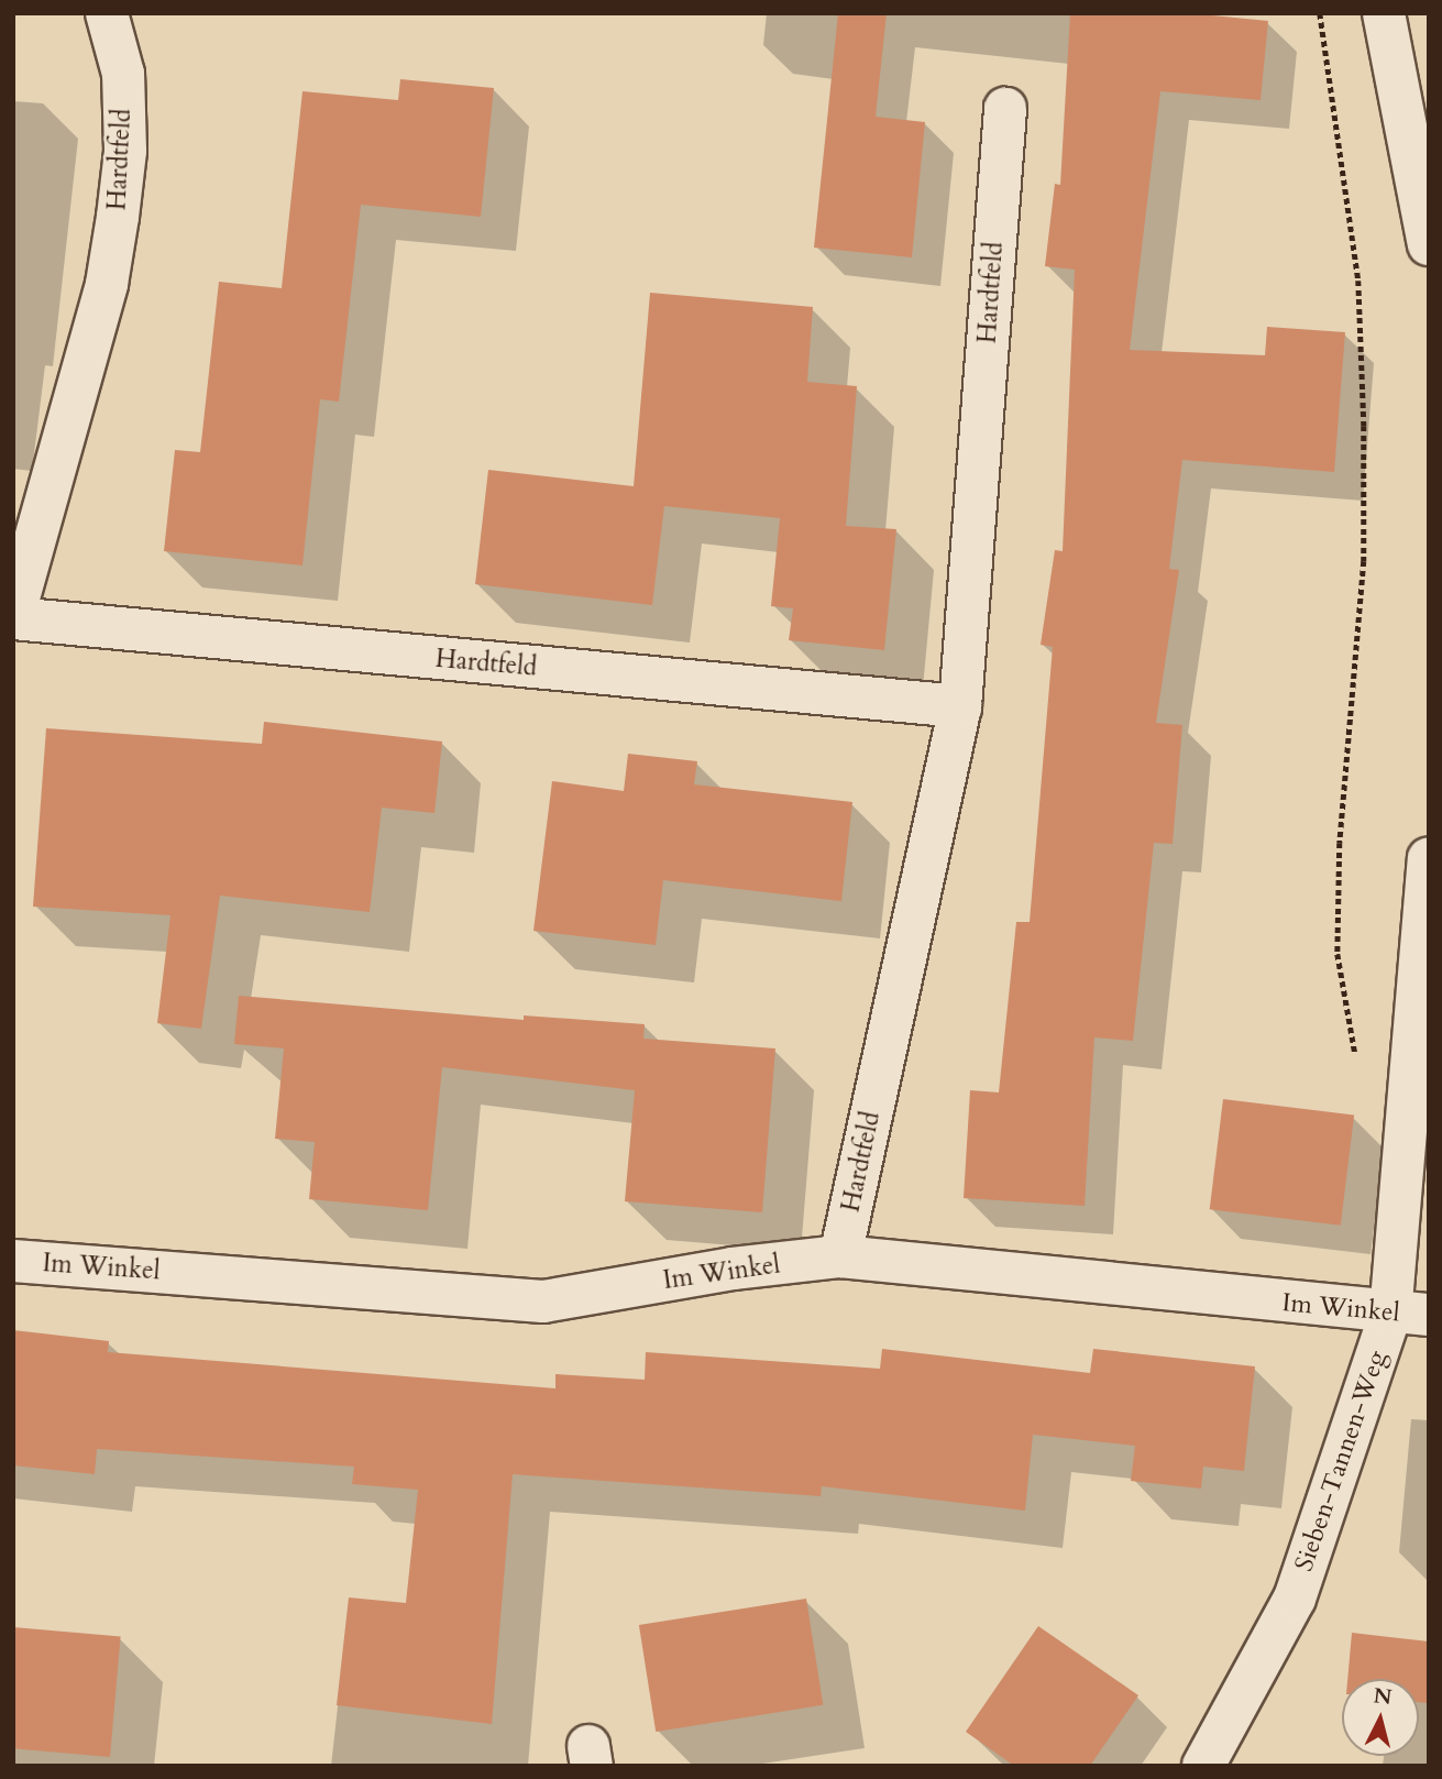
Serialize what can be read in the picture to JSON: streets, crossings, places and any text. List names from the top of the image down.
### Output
{
  "streets": {
    "street": ["Hardtfeld", "Im Winkel", "Sieben-Tannen-Weg"]
  },
  "crossings": [
    ["Hardtfeld", "Im Winkel"],
    ["Im Winkel", "Sieben-Tannen-Weg"]
  ],
  "north": "top"
}
